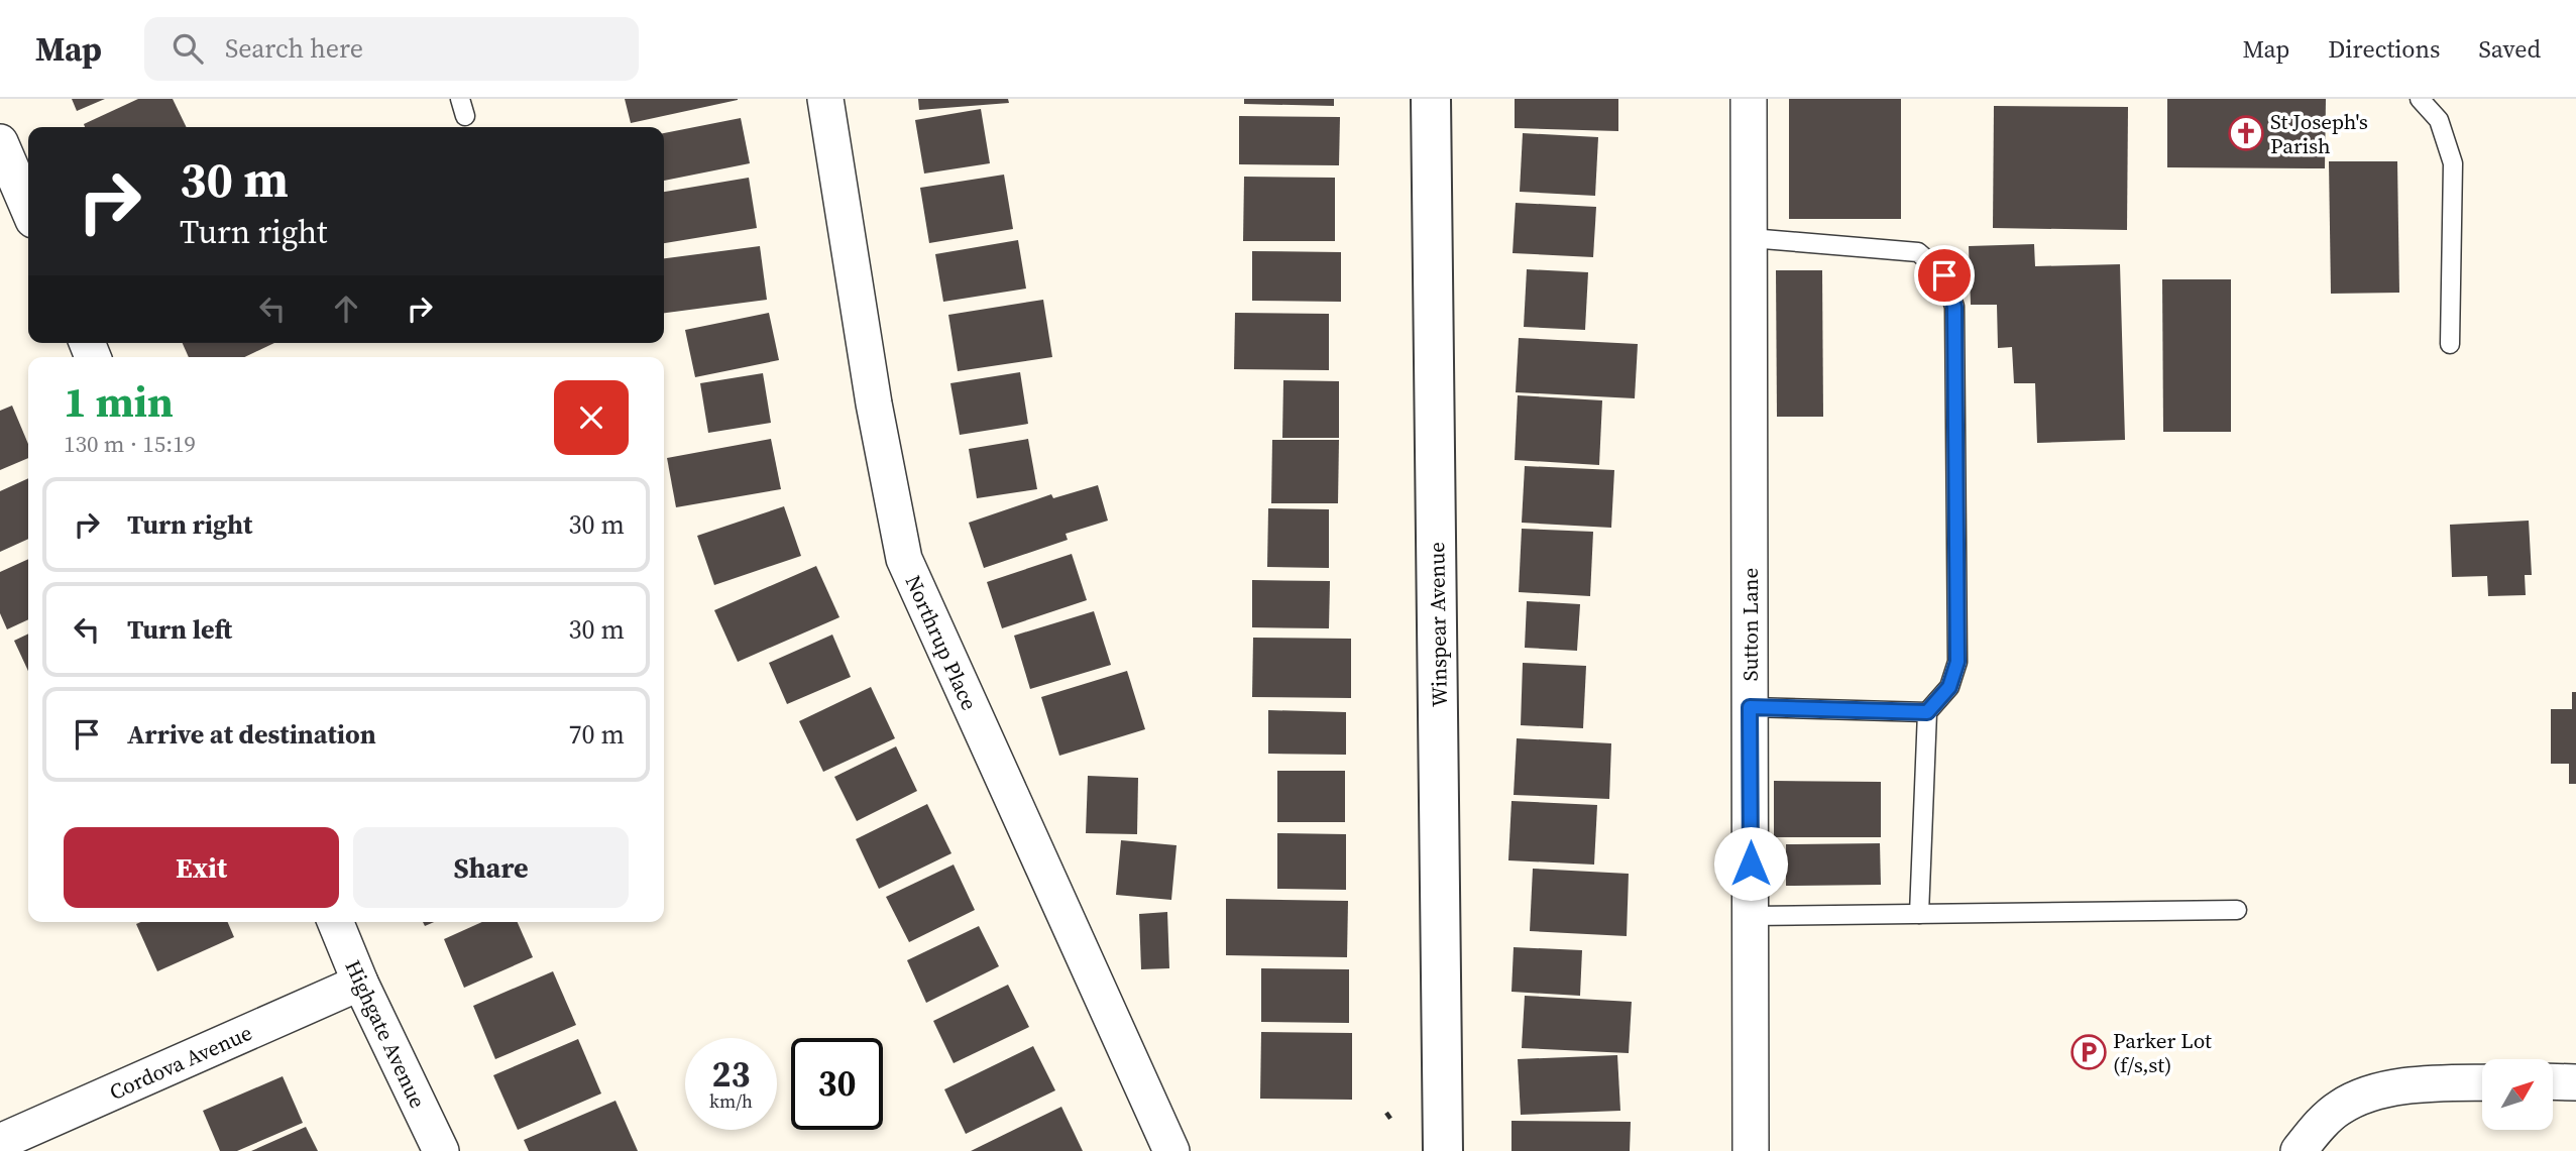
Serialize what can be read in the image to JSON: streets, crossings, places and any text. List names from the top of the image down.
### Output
{
  "streets": {
    "street": [
      "Winspear Avenue",
      "Sutton Lane",
      "Northrup Place",
      "Highgate Avenue",
      "Cordova Avenue"
    ]
  },
  "crossings": [
    ["Highgate Avenue", "Cordova Avenue"]
  ],
  "places": {
    "church": ["St Joseph's Parish"],
    "parking": ["Parker Lot (f/s,st)"]
  },
  "north": "top right",
  "page": {
    "header": "Map",
    "search": "Search here",
    "nav": ["Map", "Directions", "Saved"],
    "turn": ["30 m", "Turn right"],
    "heading": ["1 min", "130 m · 15:19"],
    "list": [
      {
        "name": "Turn right",
        "value": "30 m"
      },
      {
        "name": "Turn left",
        "value": "30 m"
      },
      {
        "name": "Arrive at destination",
        "value": "70 m"
      }
    ],
    "buttons": ["Exit", "Share"],
    "speed": "23 km/h",
    "limit": "30"
  }
}
